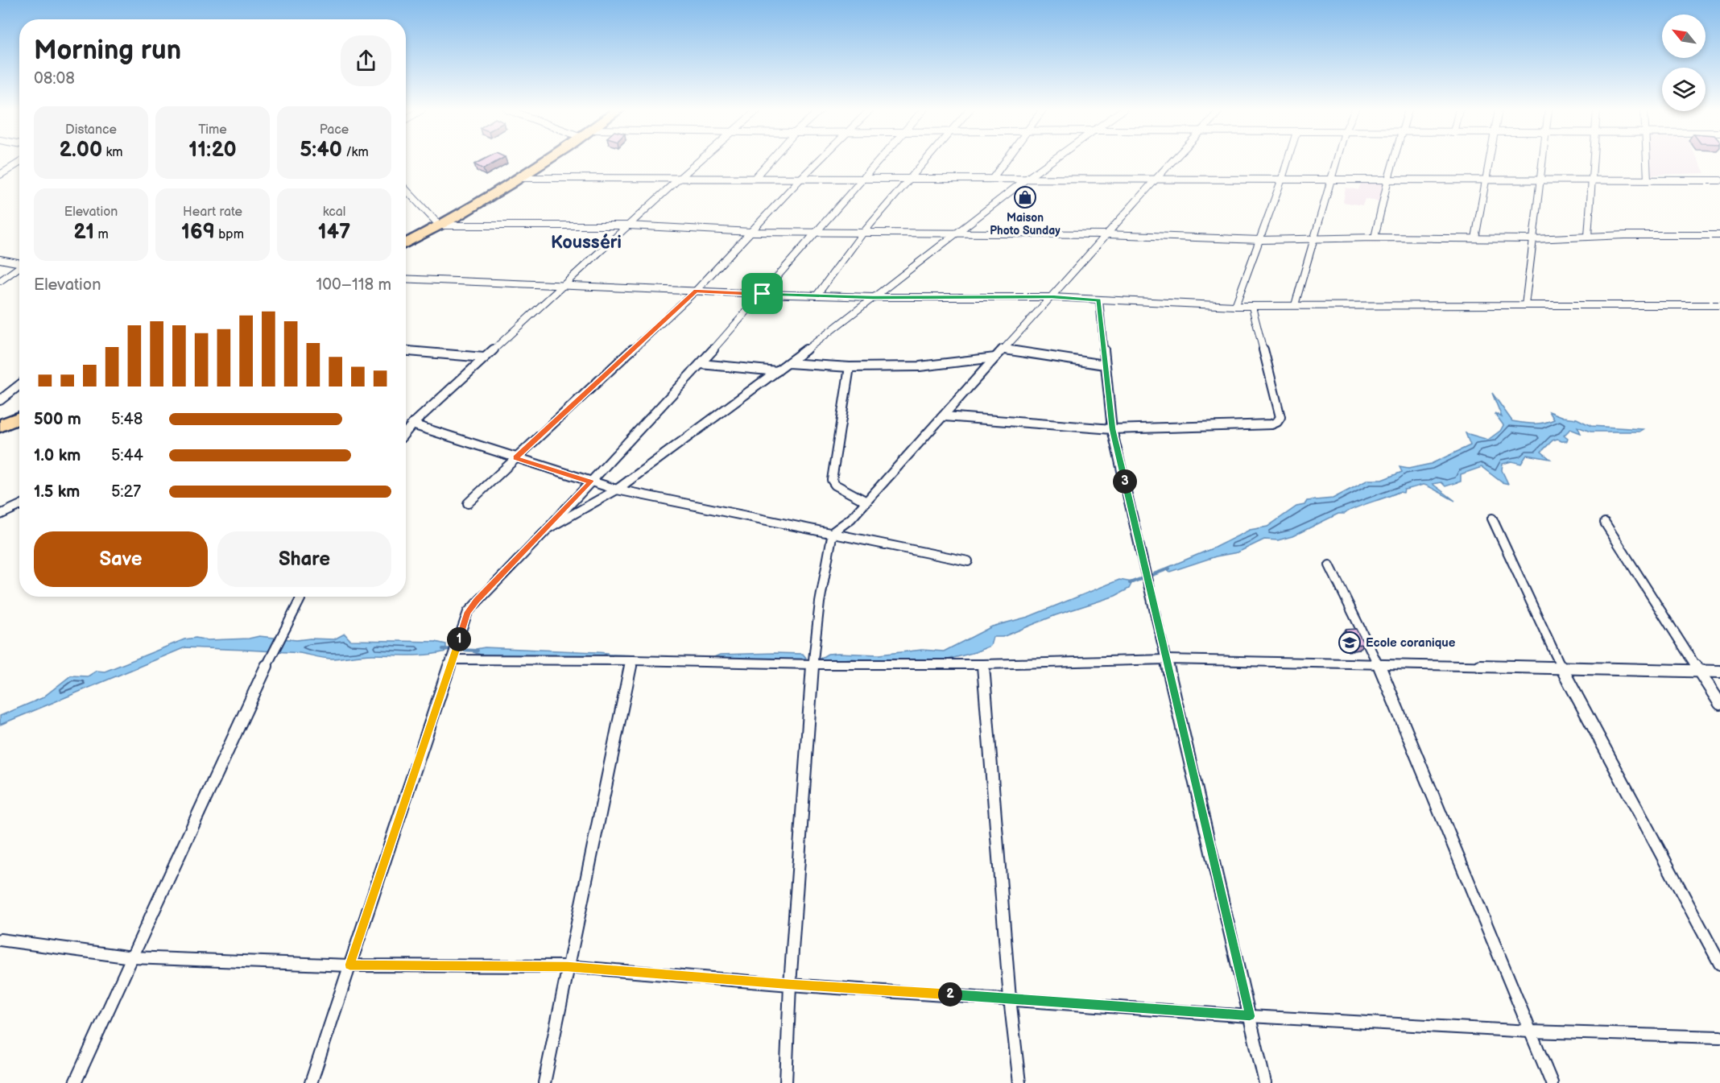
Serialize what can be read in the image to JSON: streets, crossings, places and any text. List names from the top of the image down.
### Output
{
  "districts": ["Kousséri"],
  "places": {
    "shop": ["Maison Photo Sunday"],
    "school or university": ["Ecole coranique"]
  },
  "north": "top left",
  "page": {
    "heading": ["Morning run", "08:08"],
    "stats": [
      ["Distance", "2.00 km"],
      ["Time", "11:20"],
      ["Pace", "5:40 /km"],
      ["Elevation", "21 m"],
      ["Heart rate", "169 bpm"],
      ["kcal", "147"]
    ],
    "chart": ["Elevation", "100–118 m"],
    "list": [
      {
        "name": "500 m",
        "note": "5:48"
      },
      {
        "name": "1.0 km",
        "note": "5:44"
      },
      {
        "name": "1.5 km",
        "note": "5:27"
      }
    ],
    "pins": ["3", "1", "2"],
    "buttons": ["Save", "Share"]
  }
}
